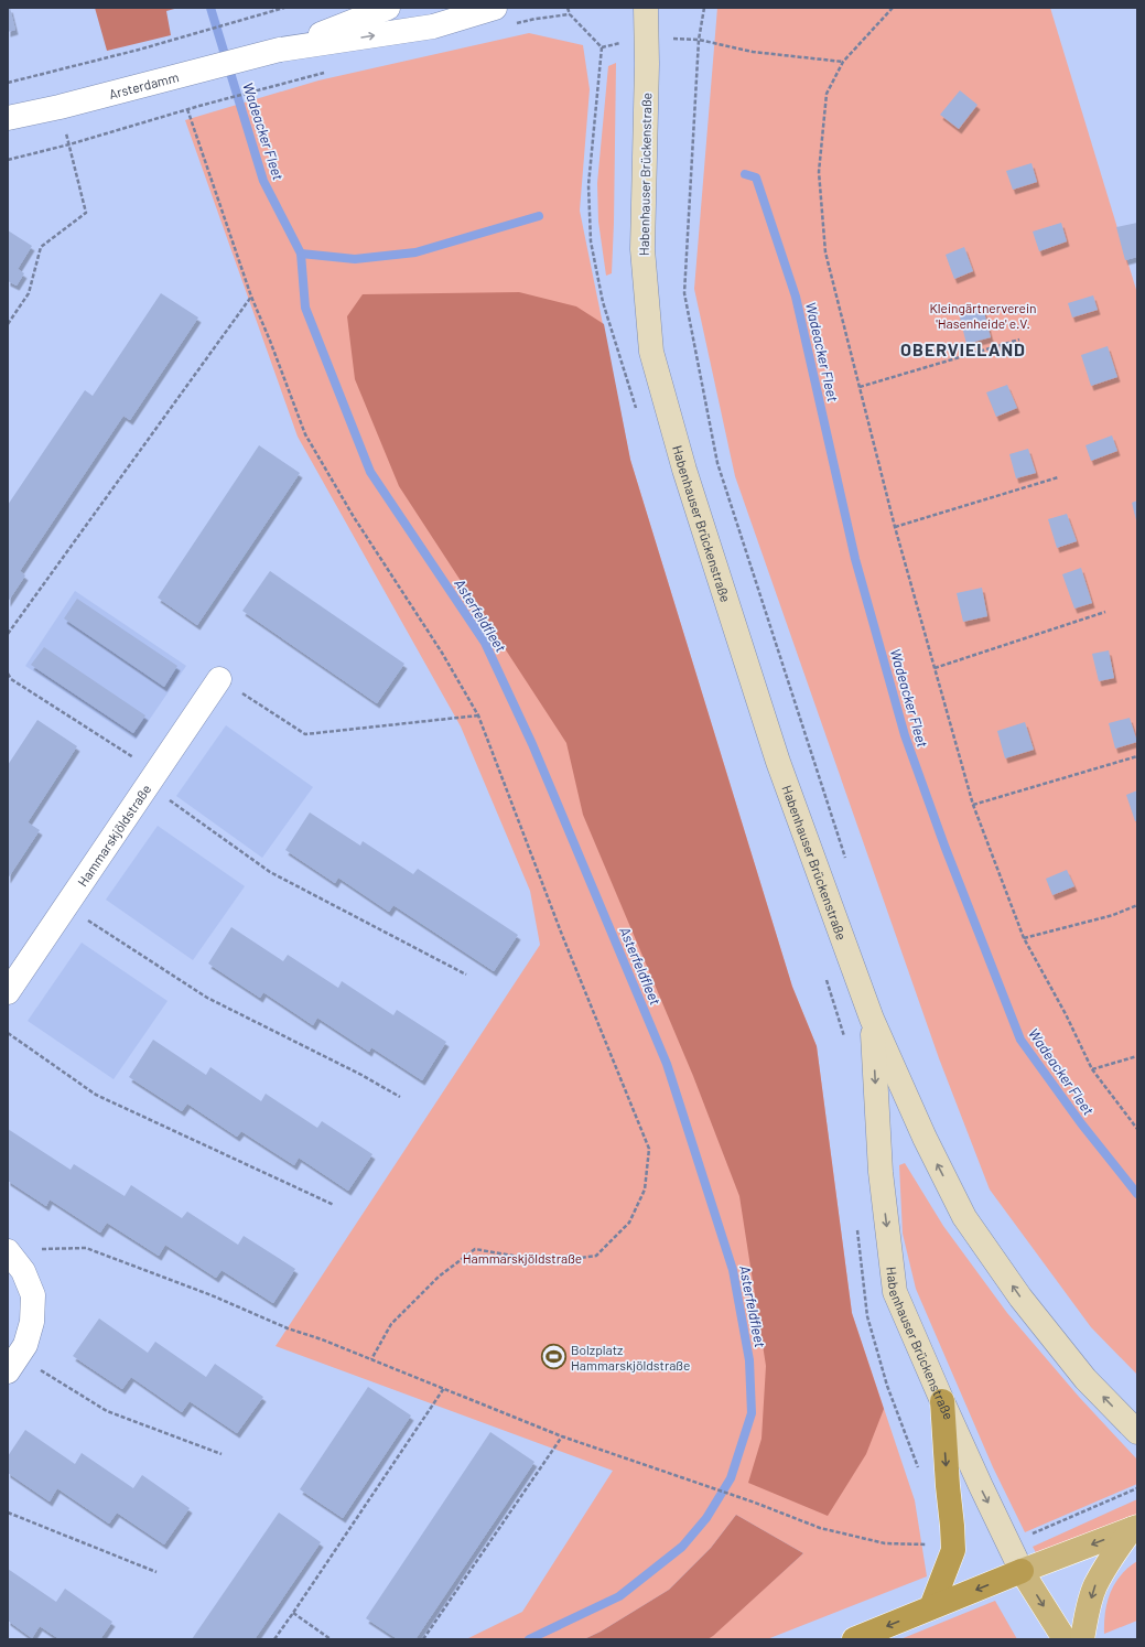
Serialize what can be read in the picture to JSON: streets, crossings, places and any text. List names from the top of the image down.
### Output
{
  "streets": {
    "main road": ["Habenhauser Brückenstraße"],
    "street": ["Arsterdamm", "Hammarskjöldstraße"]
  },
  "districts": ["OBERVIELAND"],
  "water": ["Wadeacker Fleet", "Asterfeldfleet"],
  "parks": ["Kleingärtnerverein 'Hasenheide' e.V.", "Hammarskjöldstraße"],
  "places": {
    "sports": ["Bolzplatz Hammarskjöldstraße"]
  }
}
